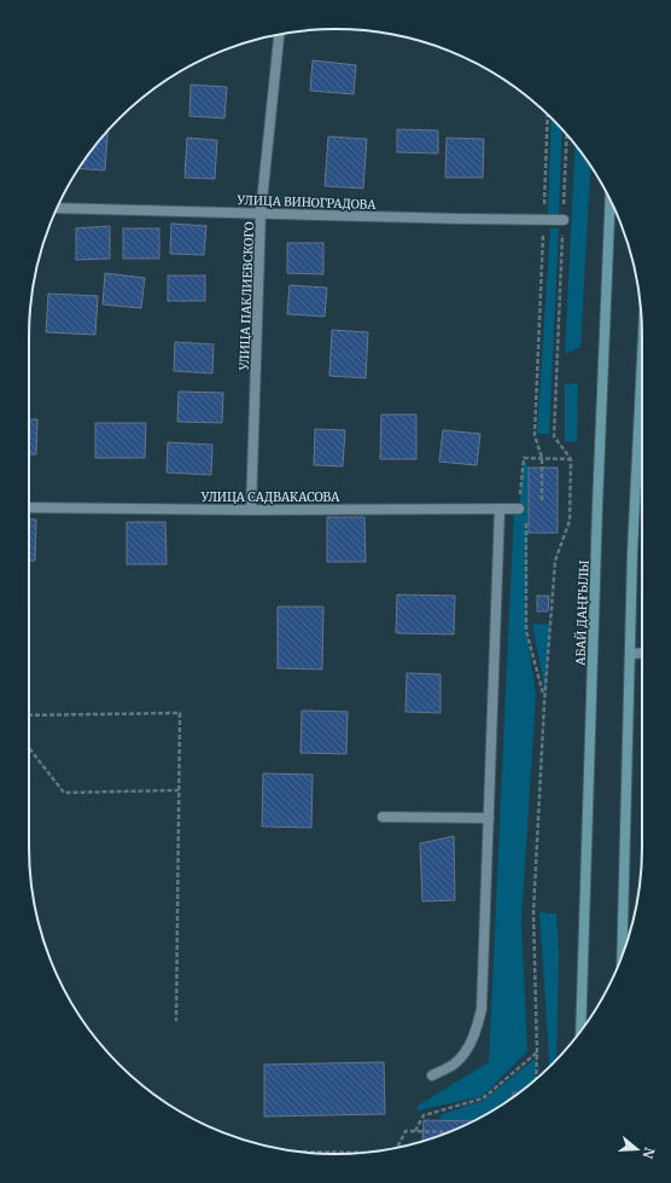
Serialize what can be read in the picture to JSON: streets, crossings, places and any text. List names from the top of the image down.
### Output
{
  "streets": {
    "main road": ["АБАЙ ДАҢҒЫЛЫ"],
    "street": ["УЛИЦА ВИНОГРАДОВА", "УЛИЦА ПАКЛИЕВСКОГО", "УЛИЦА САДВАКАСОВА"]
  },
  "crossings": [
    ["УЛИЦА ВИНОГРАДОВА", "УЛИЦА ПАКЛИЕВСКОГО"],
    ["УЛИЦА ПАКЛИЕВСКОГО", "УЛИЦА САДВАКАСОВА"]
  ],
  "north": "right"
}
